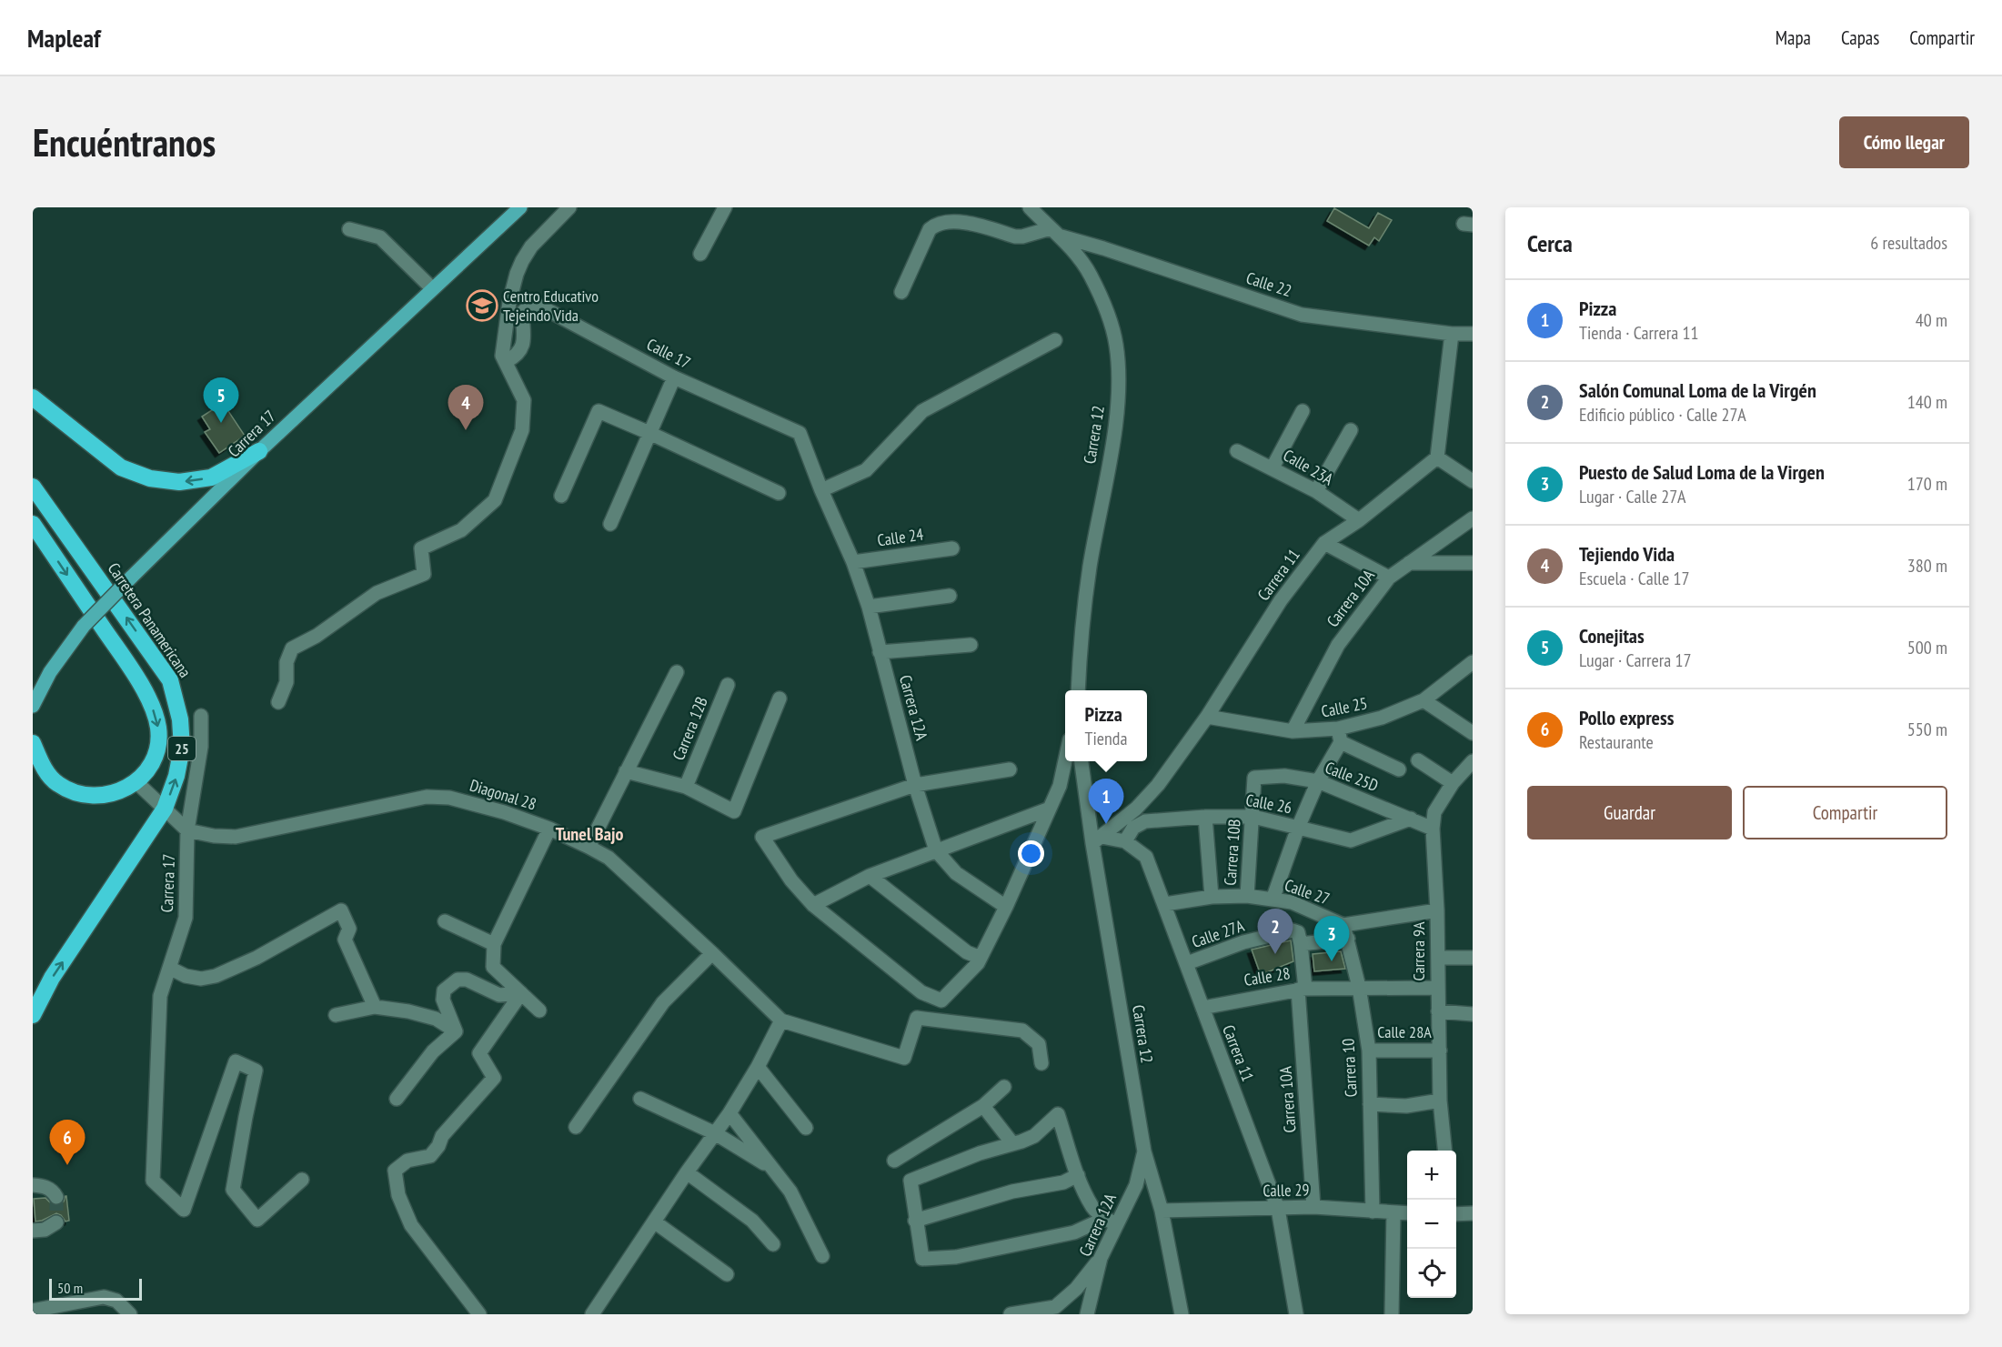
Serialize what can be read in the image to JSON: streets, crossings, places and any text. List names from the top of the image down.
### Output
{
  "streets": {
    "highway": ["Carretera Panamericana", "25"],
    "main road": ["Carrera 17"],
    "street": [
      "Calle 22",
      "Calle 17",
      "Carrera 12",
      "Calle 23A",
      "Calle 24",
      "Carrera 11",
      "Carrera 10A",
      "Carrera 12A",
      "Calle 25",
      "Carrera 12B",
      "Calle 25D",
      "Diagonal 28",
      "Calle 26",
      "Carrera 10B",
      "Calle 27",
      "Calle 27A",
      "Carrera 9A",
      "Calle 28",
      "Calle 28A",
      "Carrera 10",
      "Calle 29"
    ]
  },
  "crossings": [
    ["Calle 22", "Carrera 12"],
    ["Calle 17", "Carrera 12A"],
    ["Carrera 17", "Diagonal 28"],
    ["Carrera 12", "Carrera 11"],
    ["Carrera 12", "Carrera 12A"],
    ["Carrera 12", "Calle 29"],
    ["Calle 23A", "Carrera 11"],
    ["Calle 24", "Carrera 12A"],
    ["Carrera 11", "Calle 25"],
    ["Carrera 11", "Calle 26"],
    ["Carrera 11", "Calle 27"],
    ["Carrera 11", "Calle 27A"],
    ["Carrera 11", "Calle 28"],
    ["Carrera 11", "Calle 29"],
    ["Carrera 10A", "Calle 25"],
    ["Carrera 10A", "Calle 27A"],
    ["Carrera 10A", "Calle 28"],
    ["Carrera 10A", "Calle 29"],
    ["Calle 25D", "Calle 26"],
    ["Calle 25D", "Carrera 10B"],
    ["Calle 25D", "Carrera 9A"],
    ["Calle 26", "Carrera 10B"],
    ["Carrera 10B", "Calle 27"],
    ["Calle 27", "Carrera 9A"],
    ["Calle 27", "Carrera 10"],
    ["Carrera 9A", "Calle 28"],
    ["Carrera 9A", "Calle 28A"],
    ["Calle 28", "Carrera 10"],
    ["Calle 28A", "Carrera 10"],
    ["Carrera 10", "Calle 29"]
  ],
  "one_way": ["Carretera Panamericana"],
  "districts": ["Tunel Bajo"],
  "places": {
    "school or university": ["Centro Educativo Tejeindo Vida"]
  },
  "scale_bar": "50 m",
  "page": {
    "header": "Mapleaf",
    "nav": ["Mapa", "Capas", "Compartir"],
    "buttons": [
      "Cómo llegar",
      ["Guardar", "Compartir"]
    ],
    "title": "Encuéntranos",
    "heading": ["Cerca", "6 resultados"],
    "list": [
      {
        "mark": "1",
        "name": "Pizza",
        "note": "Tienda · Carrera 11",
        "value": "40 m"
      },
      {
        "mark": "2",
        "name": "Salón Comunal Loma de la Virgén",
        "note": "Edificio público · Calle 27A",
        "value": "140 m"
      },
      {
        "mark": "3",
        "name": "Puesto de Salud Loma de la Virgen",
        "note": "Lugar · Calle 27A",
        "value": "170 m"
      },
      {
        "mark": "4",
        "name": "Tejiendo Vida",
        "note": "Escuela · Calle 17",
        "value": "380 m"
      },
      {
        "mark": "5",
        "name": "Conejitas",
        "note": "Lugar · Carrera 17",
        "value": "500 m"
      },
      {
        "mark": "6",
        "name": "Pollo express",
        "note": "Restaurante",
        "value": "550 m"
      }
    ],
    "pins": [
      "5",
      "4",
      "1",
      "2",
      "3",
      "6"
    ],
    "popup": ["Pizza", "Tienda"],
    "map_buttons": ["+", "−"],
    "scale": "50 m"
  }
}
